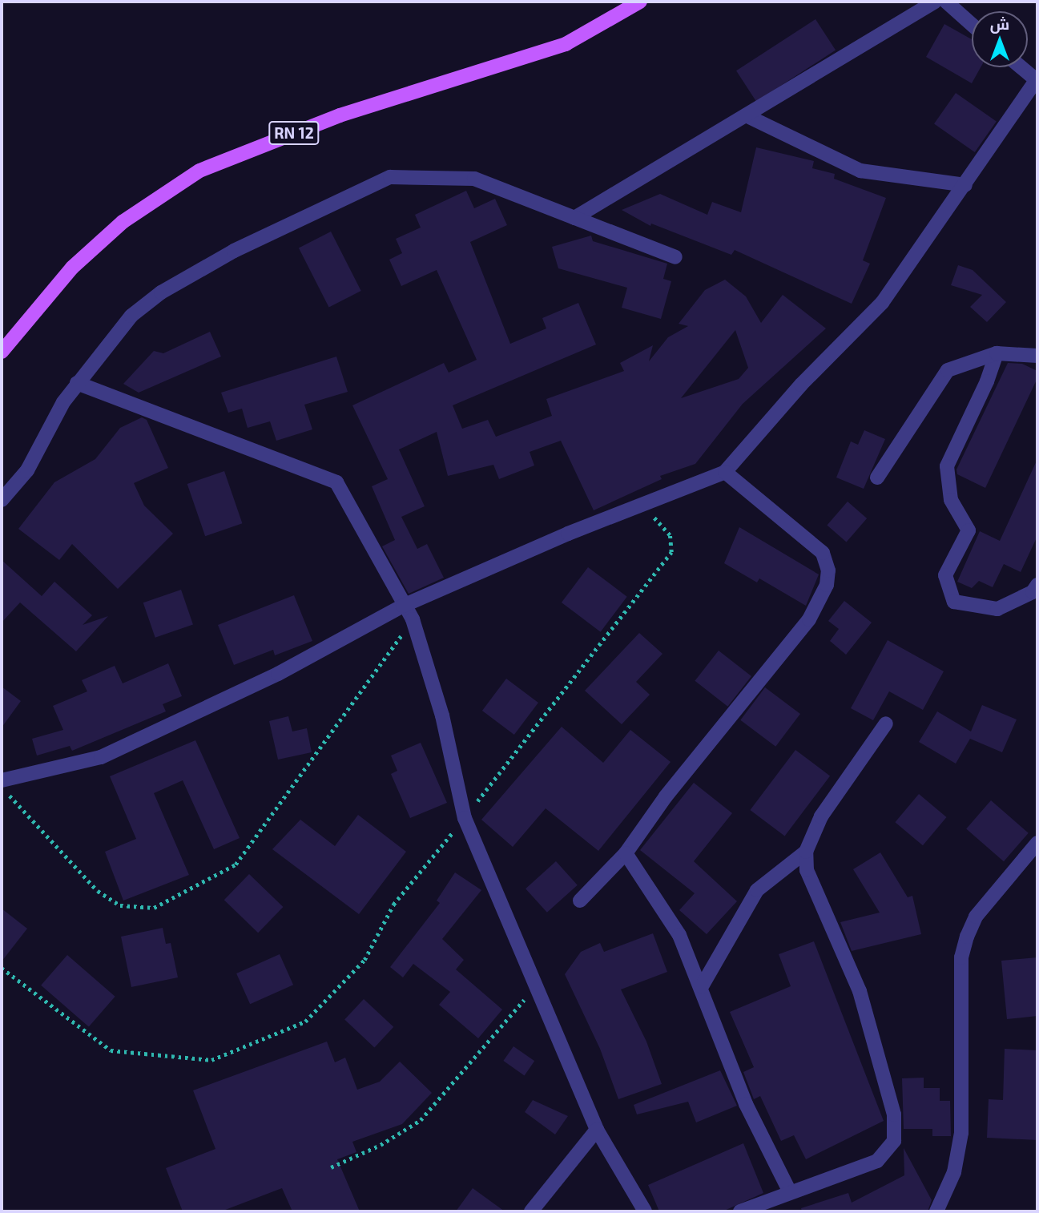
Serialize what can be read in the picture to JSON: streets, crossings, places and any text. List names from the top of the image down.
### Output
{
  "streets": {
    "main road": ["RN 12"]
  },
  "north": "top"
}
